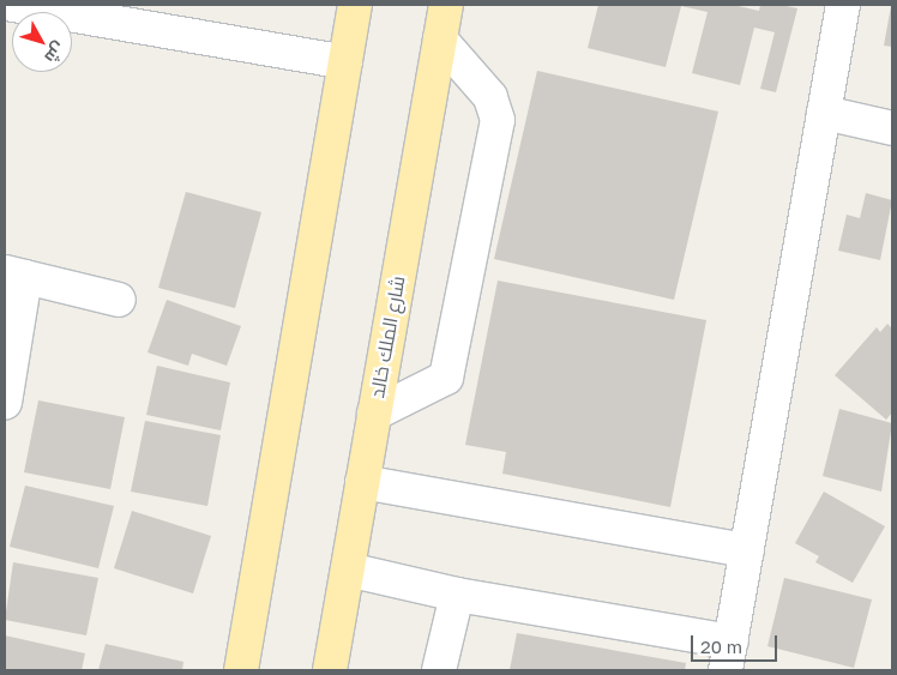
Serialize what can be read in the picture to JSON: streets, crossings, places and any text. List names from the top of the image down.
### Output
{
  "streets": {
    "main road": ["شارع الملك خالد"]
  },
  "scale_bar": "20 m",
  "north": "bottom right"
}
